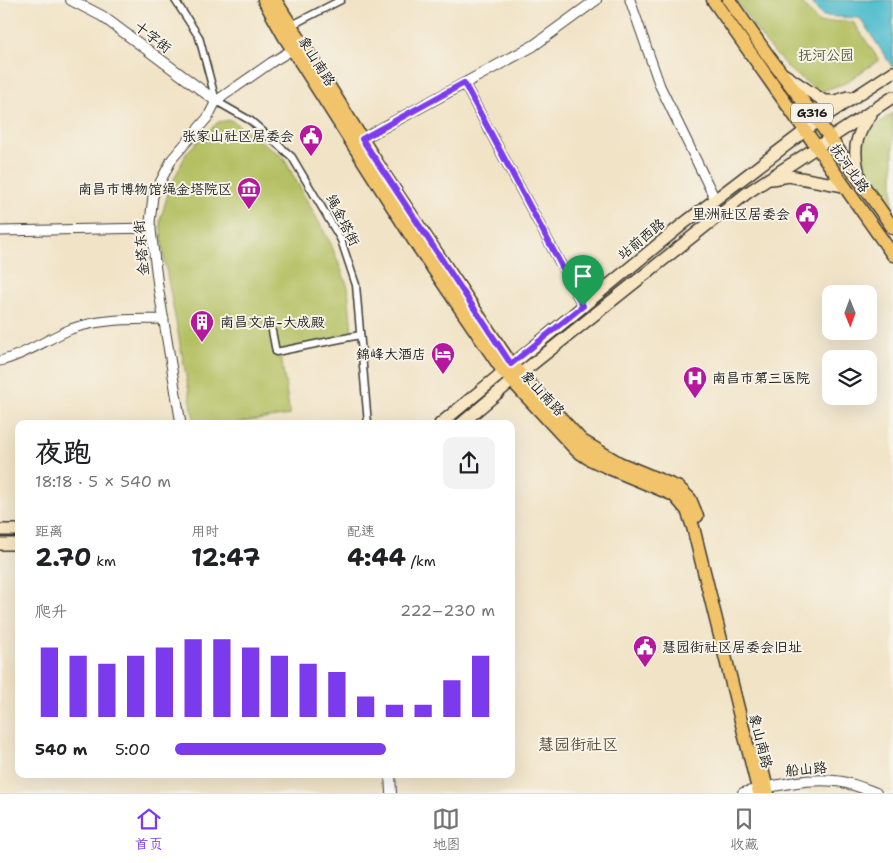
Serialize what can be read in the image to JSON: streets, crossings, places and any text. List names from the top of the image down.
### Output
{
  "streets": {
    "main road": [
      "象山南路",
      "G316",
      "抚河北路",
      "站前西路"
    ],
    "street": [
      "十字街",
      "绳金塔街",
      "金塔东街",
      "船山路"
    ]
  },
  "crossings": [
    ["十字街", "绳金塔街"],
    ["十字街", "金塔东街"],
    ["象山南路", "站前西路"],
    ["象山南路", "金塔东街"],
    ["象山南路", "船山路"],
    ["抚河北路", "站前西路"],
    ["绳金塔街", "金塔东街"]
  ],
  "districts": ["慧园街社区"],
  "parks": ["抚河公园"],
  "places": {
    "public building": ["张家山社区居委会", "里洲社区居委会", "慧园街社区居委会旧址"],
    "museum": ["南昌市博物馆绳金塔院区"],
    "building": ["南昌文庙-大成殿"],
    "hotel": ["錦峰大酒店"],
    "hospital": ["南昌市第三医院"]
  },
  "north": "bottom",
  "page": {
    "heading": ["夜跑", "18:18 · 5 × 540 m"],
    "stats": [
      ["距离", "2.70 km"],
      ["用时", "12:47"],
      ["配速", "4:44 /km"]
    ],
    "chart": ["爬升", "222–230 m"],
    "list": [
      {
        "name": "540 m",
        "note": "5:00"
      }
    ],
    "tabs": ["首页", "地图", "收藏"]
  }
}
